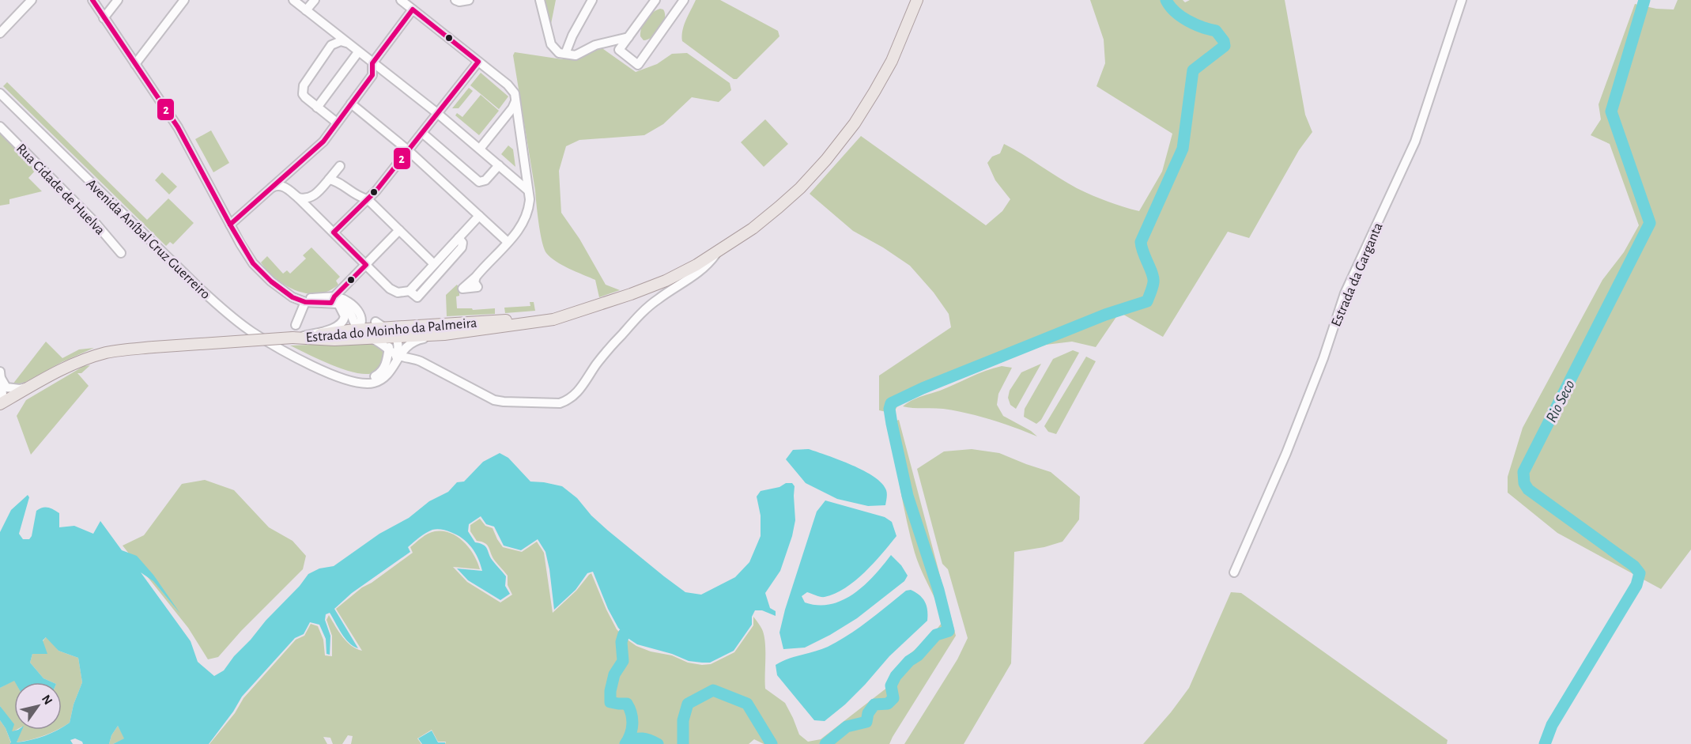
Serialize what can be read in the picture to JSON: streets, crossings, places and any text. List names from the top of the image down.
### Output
{
  "streets": {
    "main road": ["Estrada do Moinho da Palmeira"],
    "street": ["Rua Cidade de Huelva", "Avenida Aníbal Cruz Guerreiro", "Estrada da Garganta"]
  },
  "water": ["Rio Seco"],
  "lines": ["transit line 2"],
  "north": "top right"
}
